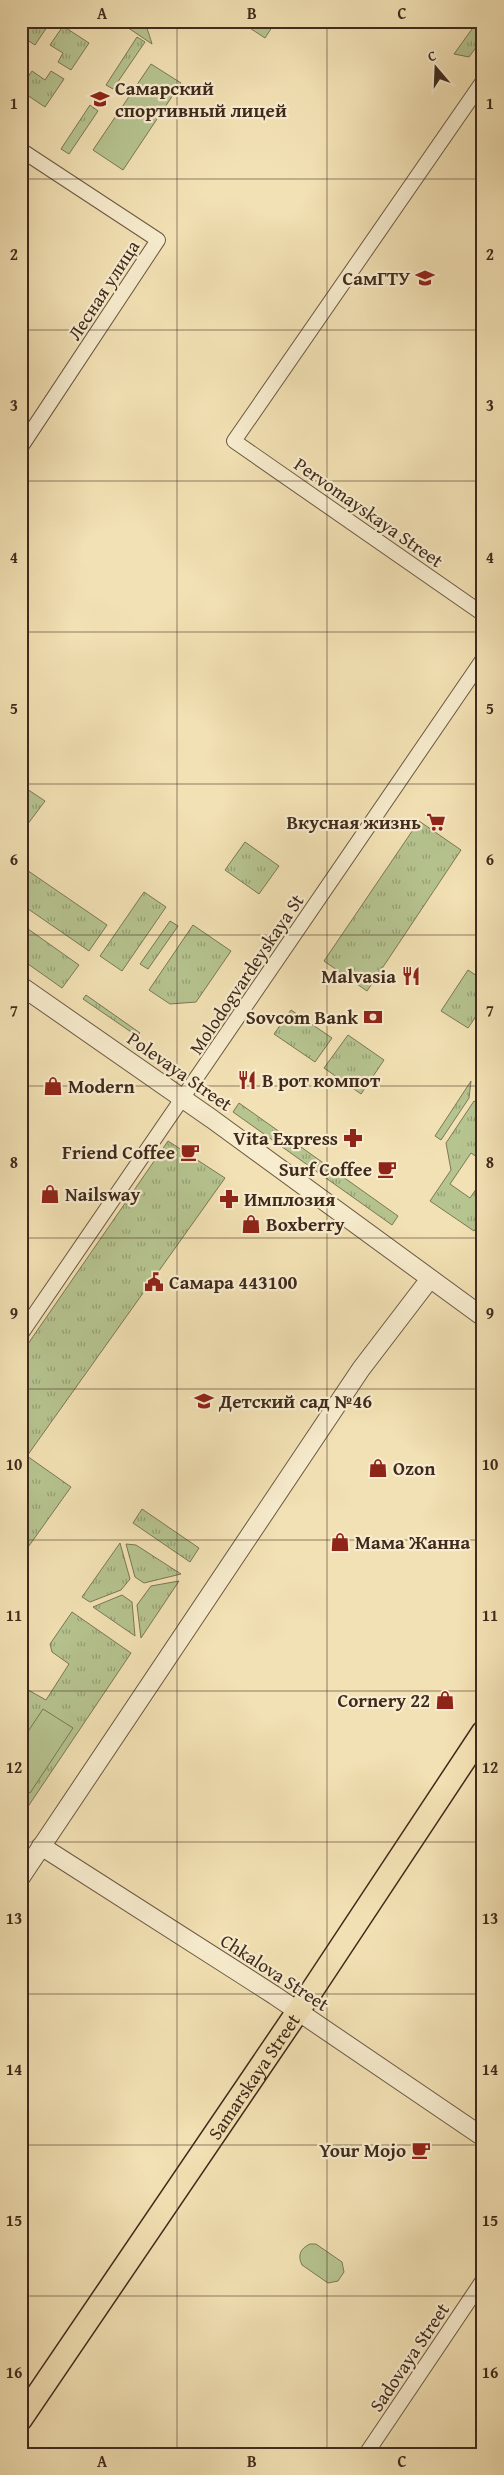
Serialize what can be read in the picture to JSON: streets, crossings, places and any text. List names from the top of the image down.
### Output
{
  "streets": {
    "main road": ["Samarskaya Street"],
    "street": [
      "Лесная улица",
      "Pervomayskaya Street",
      "Molodogvardeyskaya St",
      "Polevaya Street",
      "Chkalova Street",
      "Sadovaya Street"
    ]
  },
  "crossings": [
    ["Molodogvardeyskaya St", "Polevaya Street"],
    ["Chkalova Street", "Samarskaya Street"]
  ],
  "places": {
    "school or university": ["Самарский спортивный лицей", "СамГТУ", "Детский сад №46"],
    "supermarket": ["Вкусная жизнь"],
    "restaurant": ["Malvasia", "В рот компот"],
    "bank": ["Sovcom Bank"],
    "shop": [
      "Modern",
      "Nailsway",
      "Boxberry",
      "Ozon",
      "Мама Жанна",
      "Cornery 22"
    ],
    "pharmacy": ["Vita Express", "Имплозия"],
    "cafe": ["Friend Coffee", "Surf Coffee", "Your Mojo"],
    "public building": ["Самара 443100"]
  },
  "north": "top",
  "grid": {
    "columns": ["A", "B", "C"],
    "rows": [
      "1",
      "2",
      "3",
      "4",
      "5",
      "6",
      "7",
      "8",
      "9",
      "10",
      "11",
      "12",
      "13",
      "14",
      "15",
      "16"
    ]
  }
}
